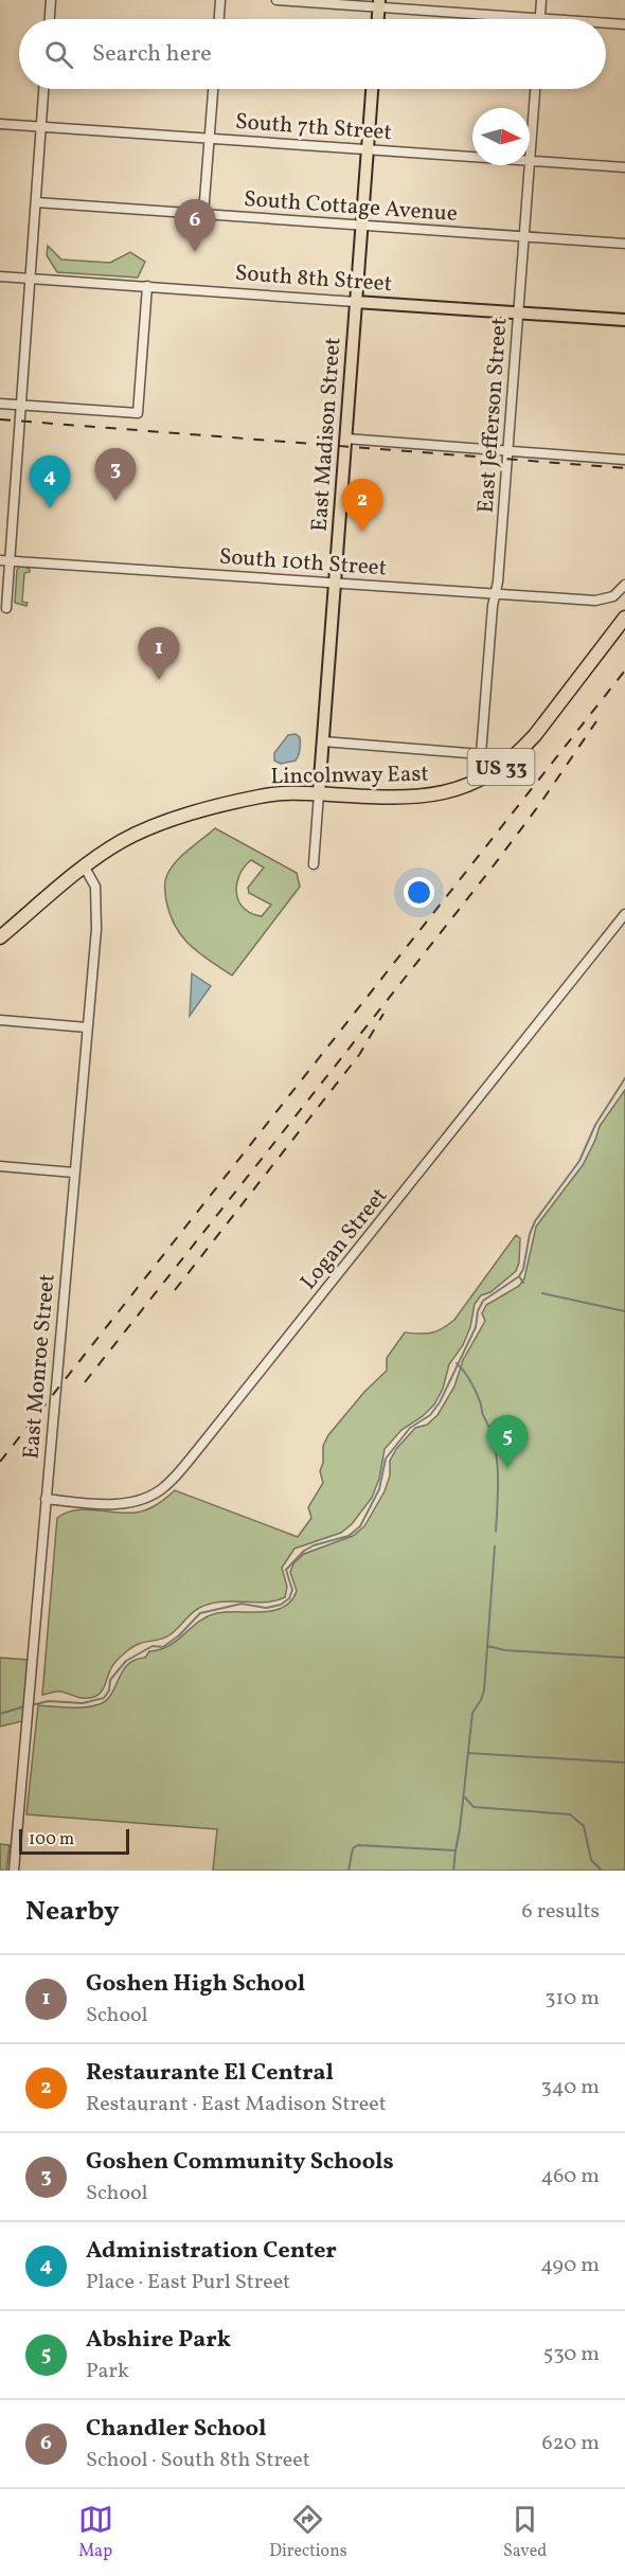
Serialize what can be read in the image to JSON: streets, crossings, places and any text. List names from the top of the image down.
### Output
{
  "streets": {
    "highway": ["US 33", "Lincolnway East"],
    "main road": ["South 8th Street", "East Madison Street"],
    "street": [
      "South 7th Street",
      "South Cottage Avenue",
      "East Jefferson Street",
      "South 10th Street",
      "Logan Street",
      "East Monroe Street"
    ]
  },
  "crossings": [
    ["South 7th Street", "East Jefferson Street"],
    ["South 7th Street", "East Madison Street"],
    ["South Cottage Avenue", "East Jefferson Street"],
    ["South Cottage Avenue", "East Madison Street"],
    ["South 8th Street", "East Jefferson Street"],
    ["South 8th Street", "East Madison Street"],
    ["East Jefferson Street", "East Madison Street"],
    ["East Jefferson Street", "South 10th Street"],
    ["East Madison Street", "South 10th Street"],
    ["East Madison Street", "Lincolnway East"],
    ["Lincolnway East", "East Monroe Street"],
    ["Logan Street", "East Monroe Street"]
  ],
  "scale_bar": "100 m",
  "north": "right",
  "page": {
    "search": "Search here",
    "pins": [
      "6",
      "3",
      "4",
      "2",
      "1",
      "5"
    ],
    "scale": "100 m",
    "heading": ["Nearby", "6 results"],
    "list": [
      {
        "mark": "1",
        "name": "Goshen High School",
        "note": "School",
        "value": "310 m"
      },
      {
        "mark": "2",
        "name": "Restaurante El Central",
        "note": "Restaurant · East Madison Street",
        "value": "340 m"
      },
      {
        "mark": "3",
        "name": "Goshen Community Schools",
        "note": "School",
        "value": "460 m"
      },
      {
        "mark": "4",
        "name": "Administration Center",
        "note": "Place · East Purl Street",
        "value": "490 m"
      },
      {
        "mark": "5",
        "name": "Abshire Park",
        "note": "Park",
        "value": "530 m"
      },
      {
        "mark": "6",
        "name": "Chandler School",
        "note": "School · South 8th Street",
        "value": "620 m"
      }
    ],
    "nav": ["Map", "Directions", "Saved"]
  }
}
